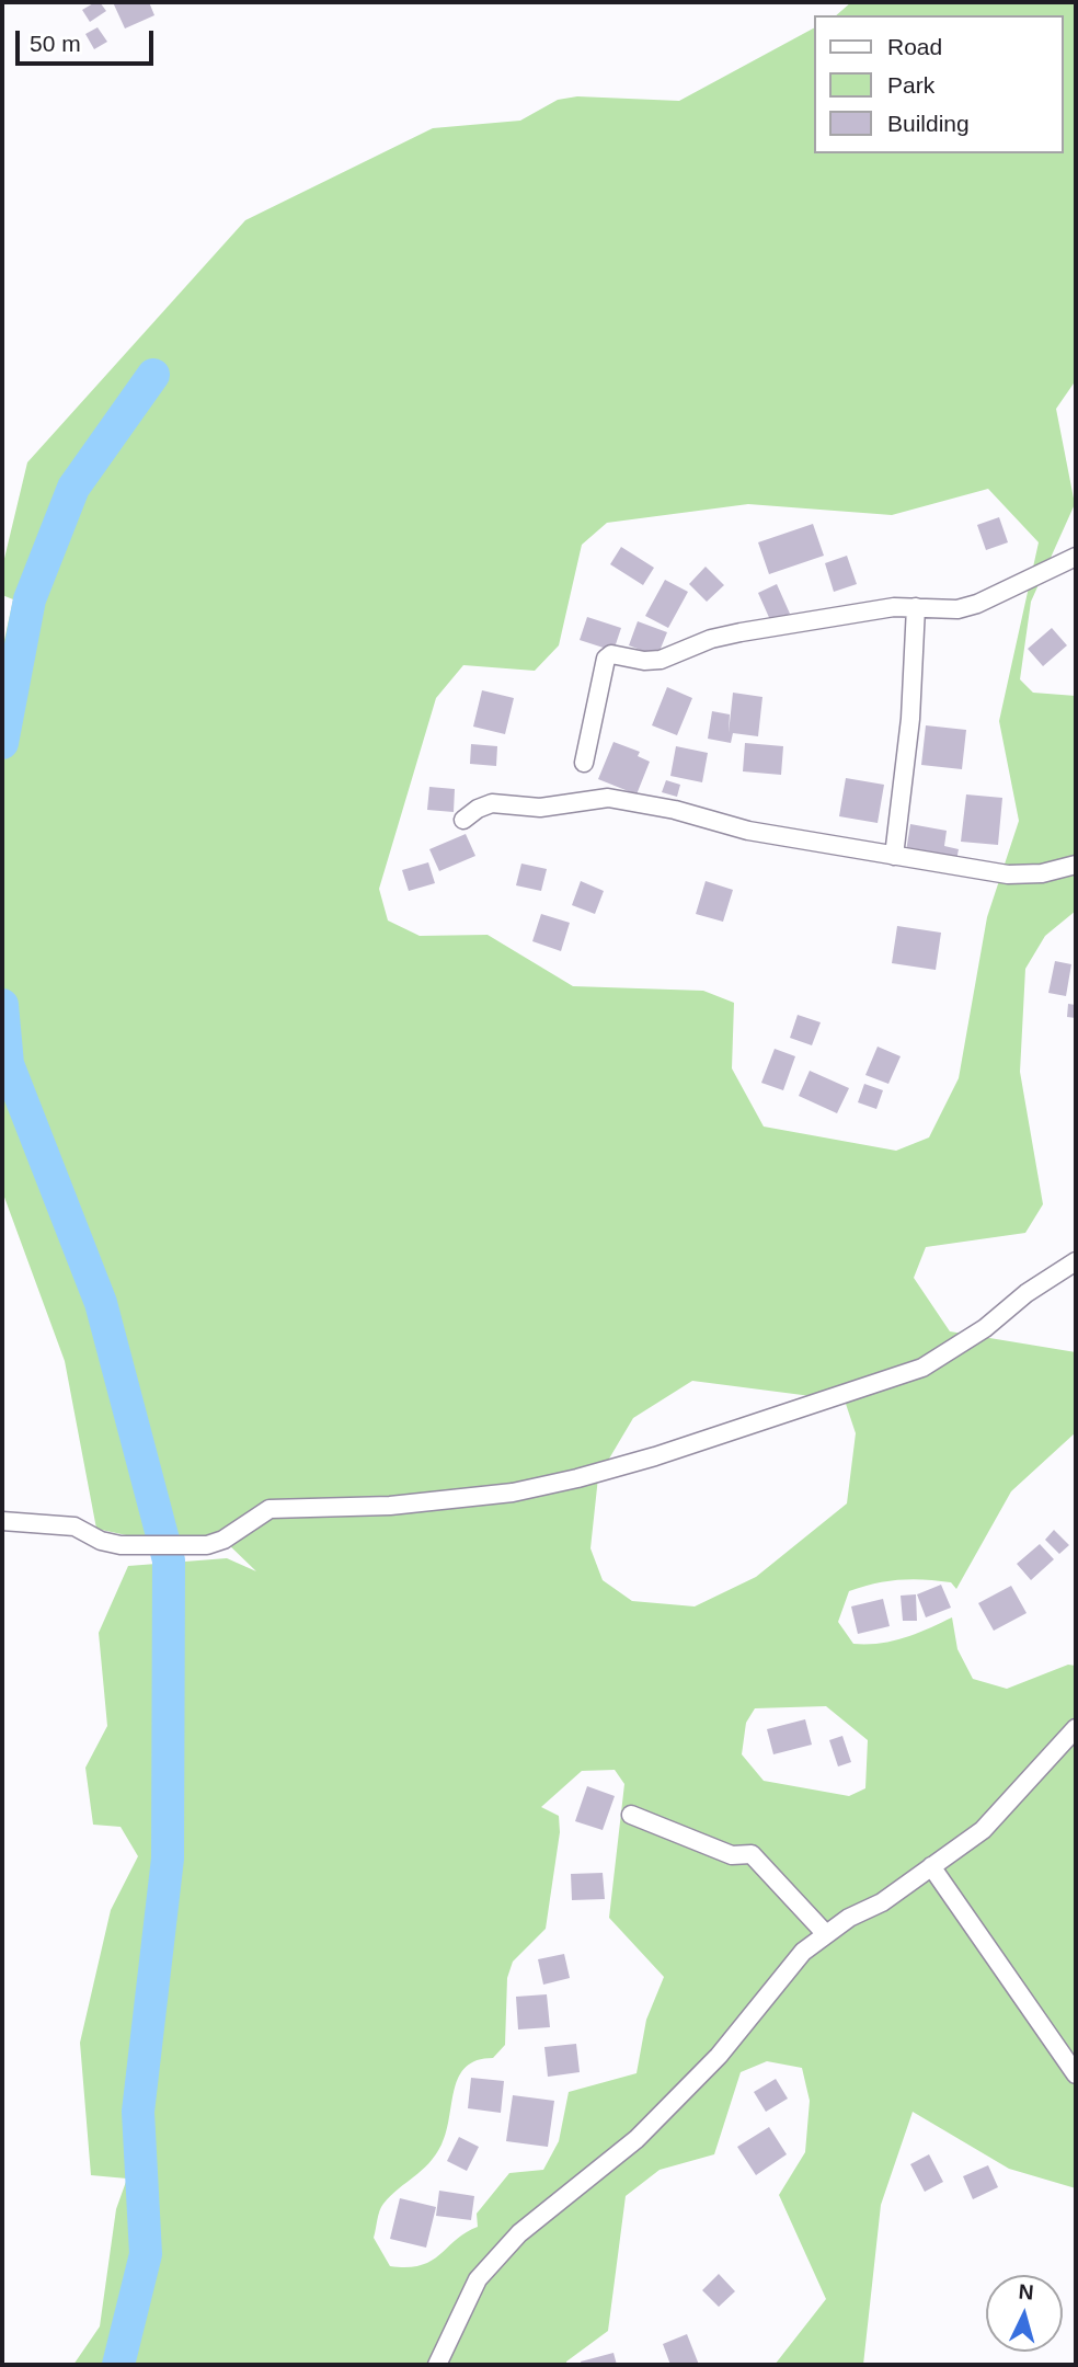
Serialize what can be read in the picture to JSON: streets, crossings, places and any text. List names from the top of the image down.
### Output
{
  "legend": ["Road", "Park", "Building"],
  "scale_bar": "50 m",
  "north": "top"
}
